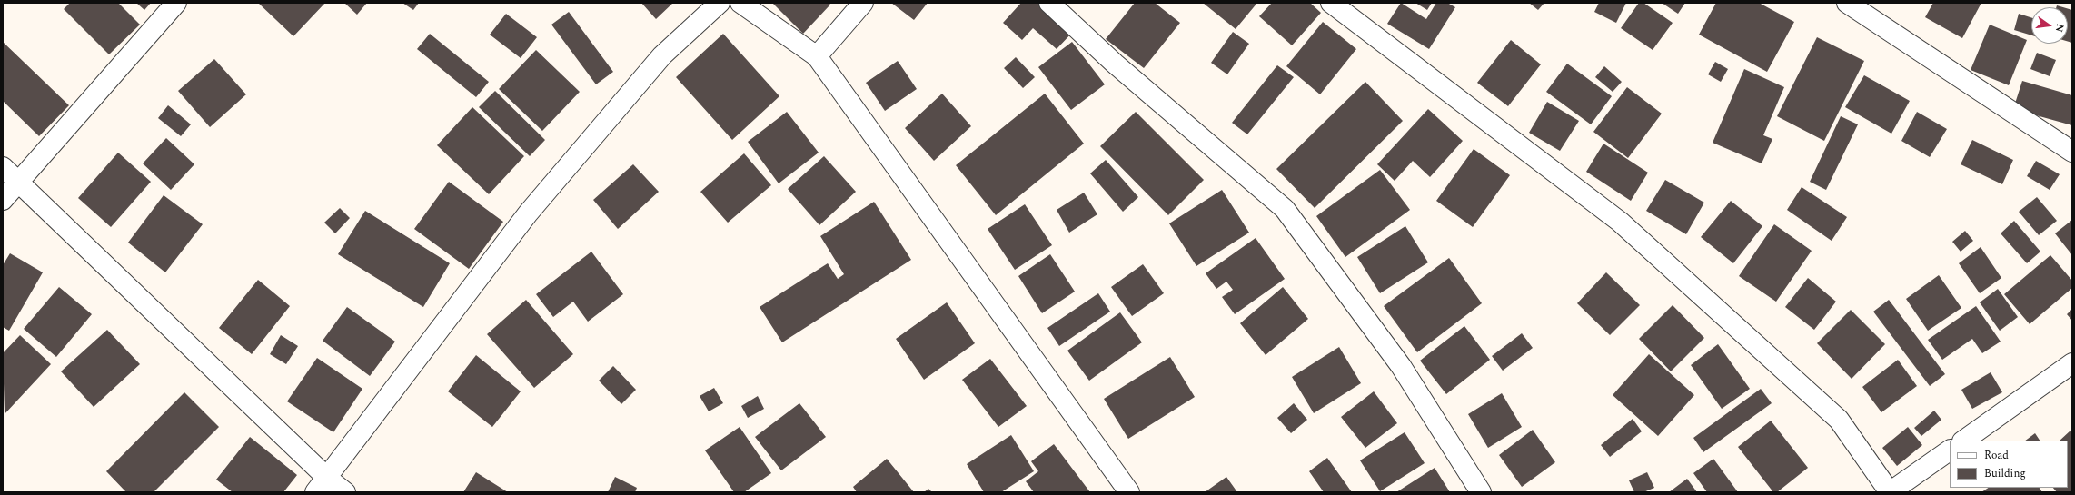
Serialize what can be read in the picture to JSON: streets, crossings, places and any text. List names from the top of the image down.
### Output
{
  "legend": ["Road", "Building"],
  "north": "right"
}
